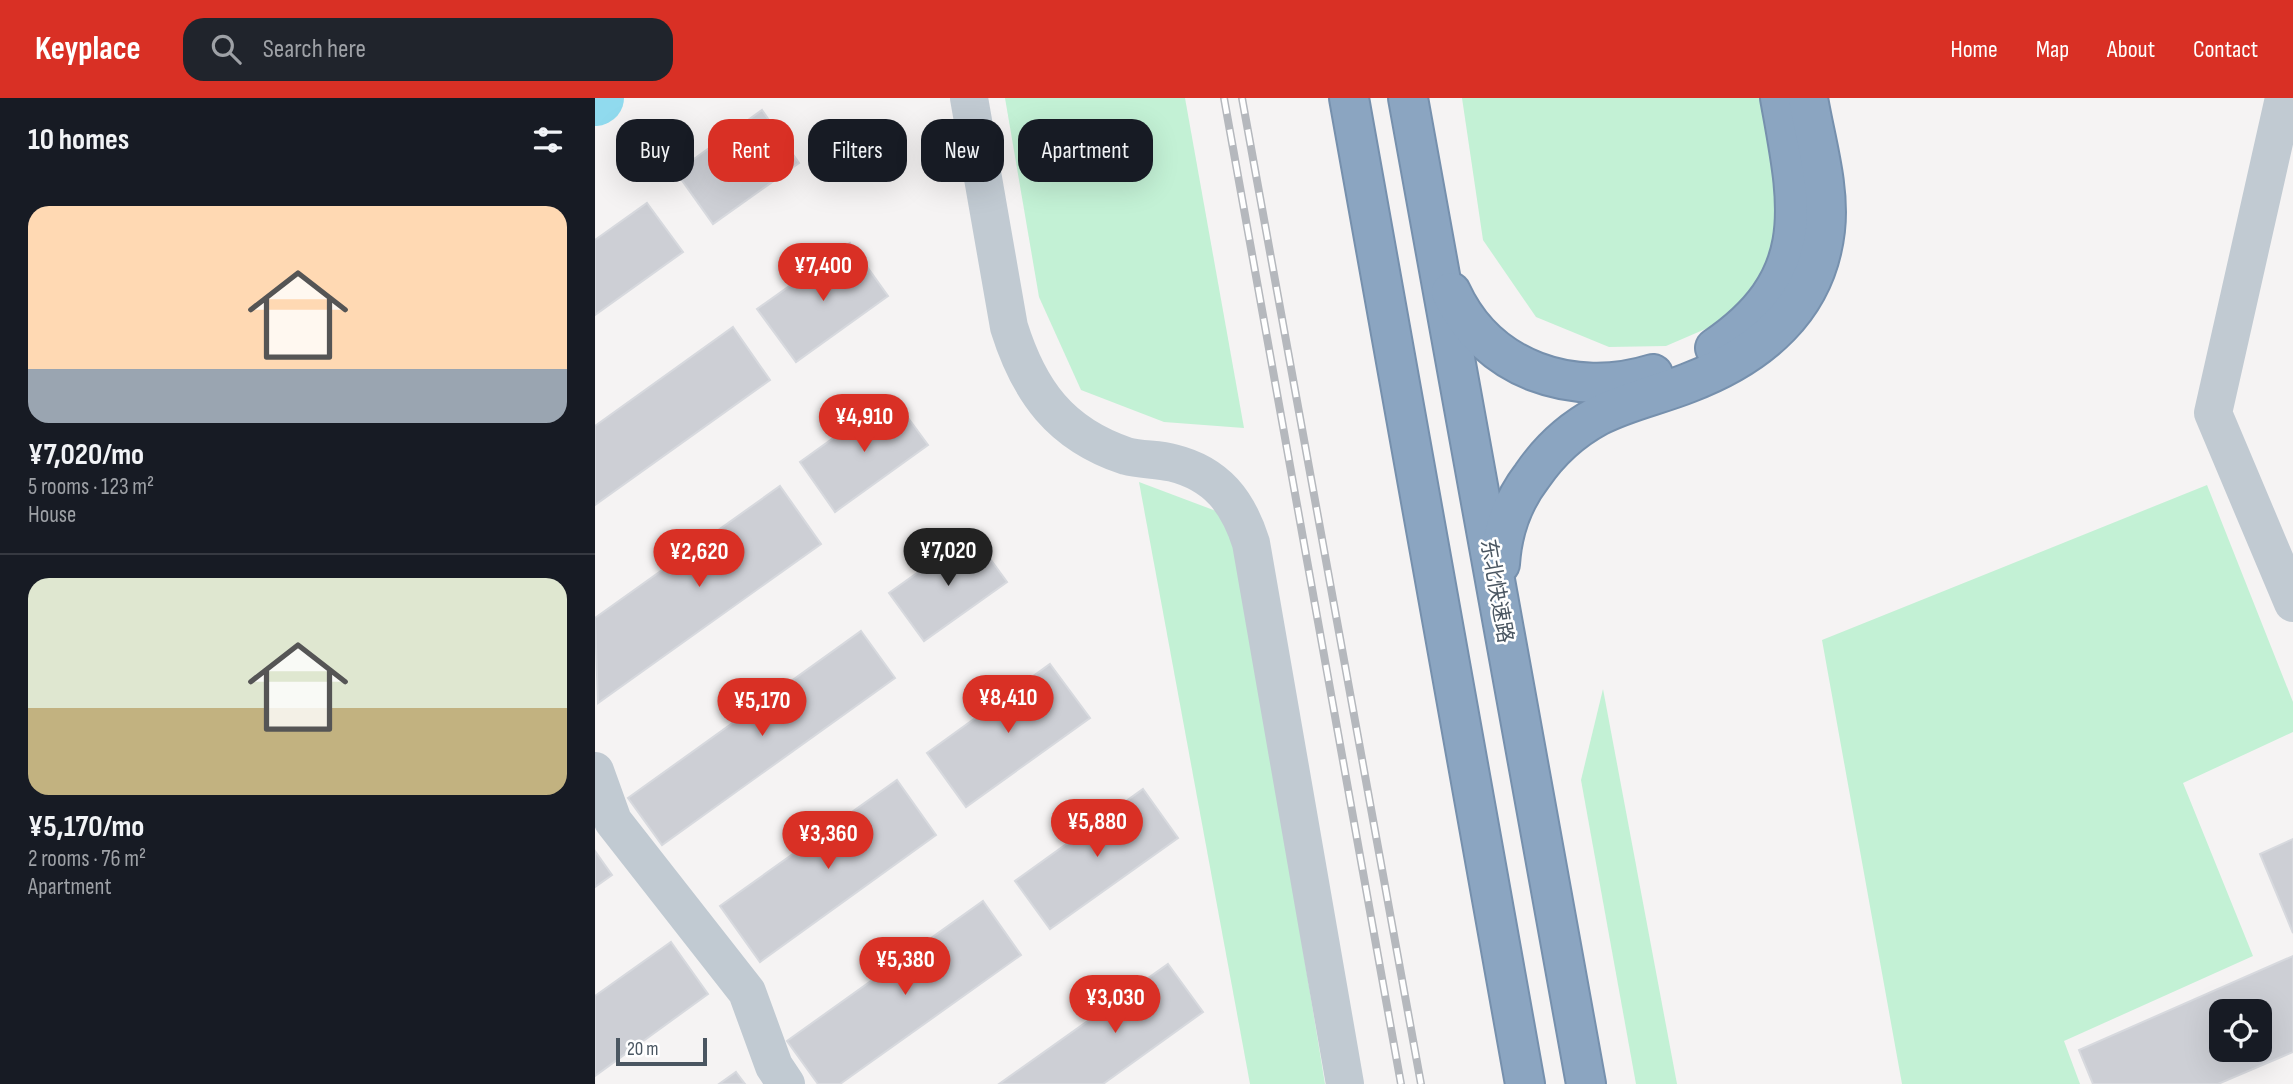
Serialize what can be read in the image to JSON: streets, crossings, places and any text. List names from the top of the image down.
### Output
{
  "streets": {
    "highway": ["东北快速路"]
  },
  "scale_bar": "20 m",
  "page": {
    "header": "Keyplace",
    "search": "Search here",
    "nav": [
      "Home",
      "Map",
      "About",
      "Contact"
    ],
    "heading": "10 homes",
    "chip": [
      "Buy",
      "Rent",
      "Filters",
      "New",
      "Apartment"
    ],
    "list": [
      {
        "name": "¥7,020/mo",
        "note": "5 rooms · 123 m² · House"
      },
      {
        "name": "¥5,170/mo",
        "note": "2 rooms · 76 m² · Apartment"
      }
    ],
    "price": [
      "¥7,400",
      "¥4,910",
      "¥7,020",
      "¥2,620",
      "¥8,410",
      "¥5,170",
      "¥5,880",
      "¥3,360",
      "¥5,380",
      "¥3,030"
    ],
    "scale": "20 m"
  }
}
